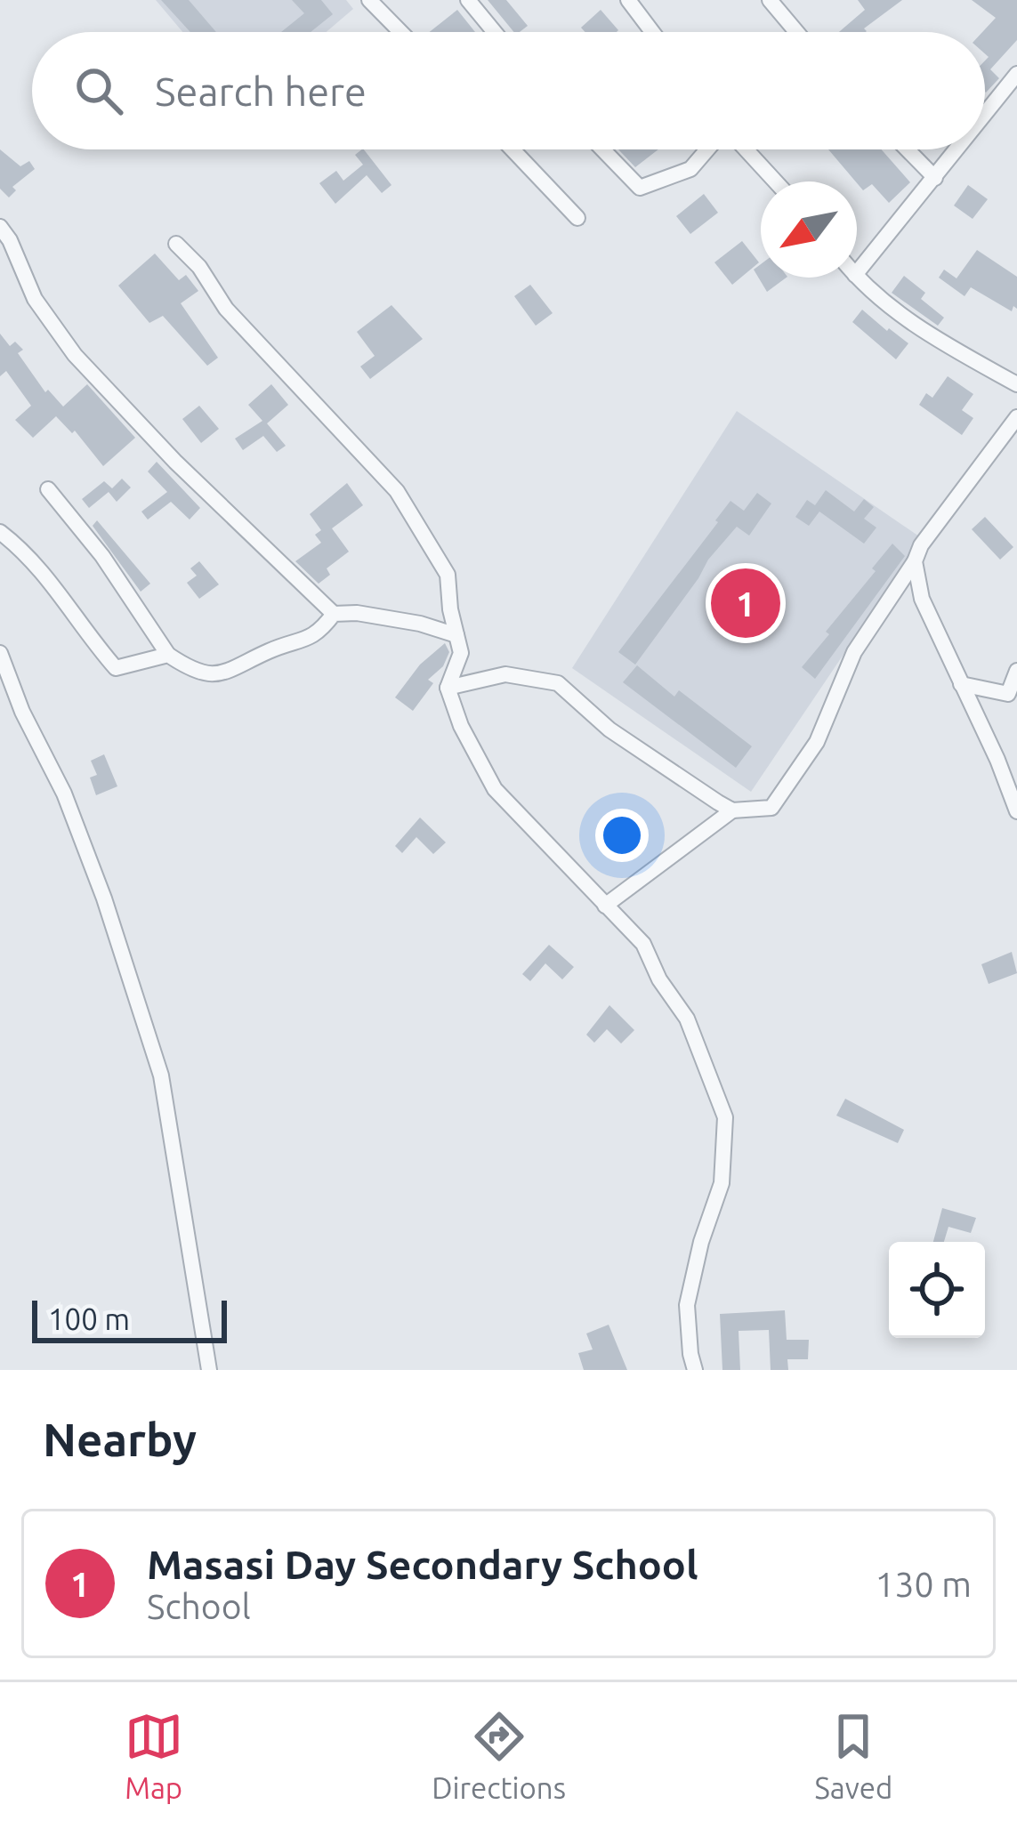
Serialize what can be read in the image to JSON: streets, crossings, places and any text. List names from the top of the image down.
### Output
{
  "scale_bar": "100 m",
  "north": "bottom left",
  "page": {
    "search": "Search here",
    "pins": "1",
    "scale": "100 m",
    "heading": "Nearby",
    "list": [
      {
        "mark": "1",
        "name": "Masasi Day Secondary School",
        "note": "School",
        "value": "130 m"
      }
    ],
    "nav": ["Map", "Directions", "Saved"]
  }
}
